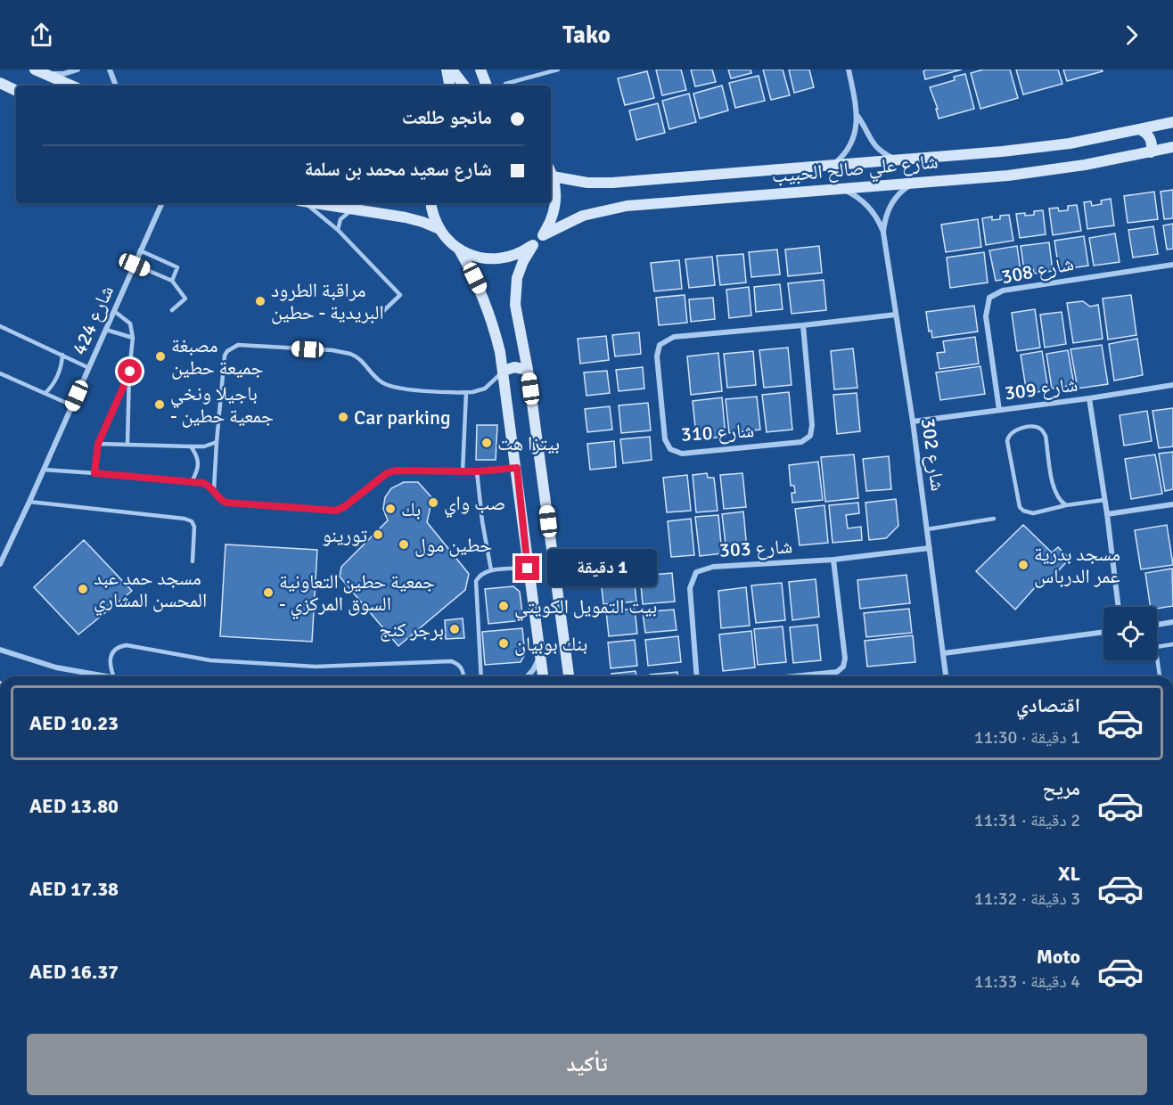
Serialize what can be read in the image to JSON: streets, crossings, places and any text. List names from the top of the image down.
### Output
{
  "streets": {
    "street": [
      "شارع علي صالح الحبيب",
      "شارع 308",
      "شارع 424",
      "شارع 309",
      "شارع 310",
      "شارع 302",
      "شارع 303"
    ]
  },
  "crossings": [
    ["شارع علي صالح الحبيب", "شارع 302"],
    ["شارع 308", "شارع 309"],
    ["شارع 309", "شارع 302"],
    ["شارع 310", "شارع 302"],
    ["شارع 302", "شارع 303"]
  ],
  "places": [
    "مراقبة الطرود البريدية - حطين",
    "مصبغة جميعة حطين",
    "باجيلا ونخي - جمعية حطين",
    "Car parking",
    "بيتزا هت",
    "صب واي",
    "بك",
    "تورينو",
    "حطين مول",
    "مسجد بدرية عمر الدرباس",
    "مسجد حمد عبد المحسن المشاري",
    "جمعية حطين التعاونية - السوق المركزي",
    "بيت التمويل الكويتي",
    "برجر كنج",
    "بنك بوبيان"
  ],
  "page": {
    "header": "Tako",
    "banner": ["مانجو طلعت", "شارع سعيد محمد بن سلمة"],
    "bubble": "1 دقيقة",
    "list": [
      {
        "name": "اقتصادي",
        "note": "1 دقيقة · 11:30",
        "value": "AED 10.23"
      },
      {
        "name": "مريح",
        "note": "2 دقيقة · 11:31",
        "value": "AED 13.80"
      },
      {
        "name": "XL",
        "note": "3 دقيقة · 11:32",
        "value": "AED 17.38"
      },
      {
        "name": "Moto",
        "note": "4 دقيقة · 11:33",
        "value": "AED 16.37"
      }
    ],
    "buttons": "تأكيد"
  }
}
